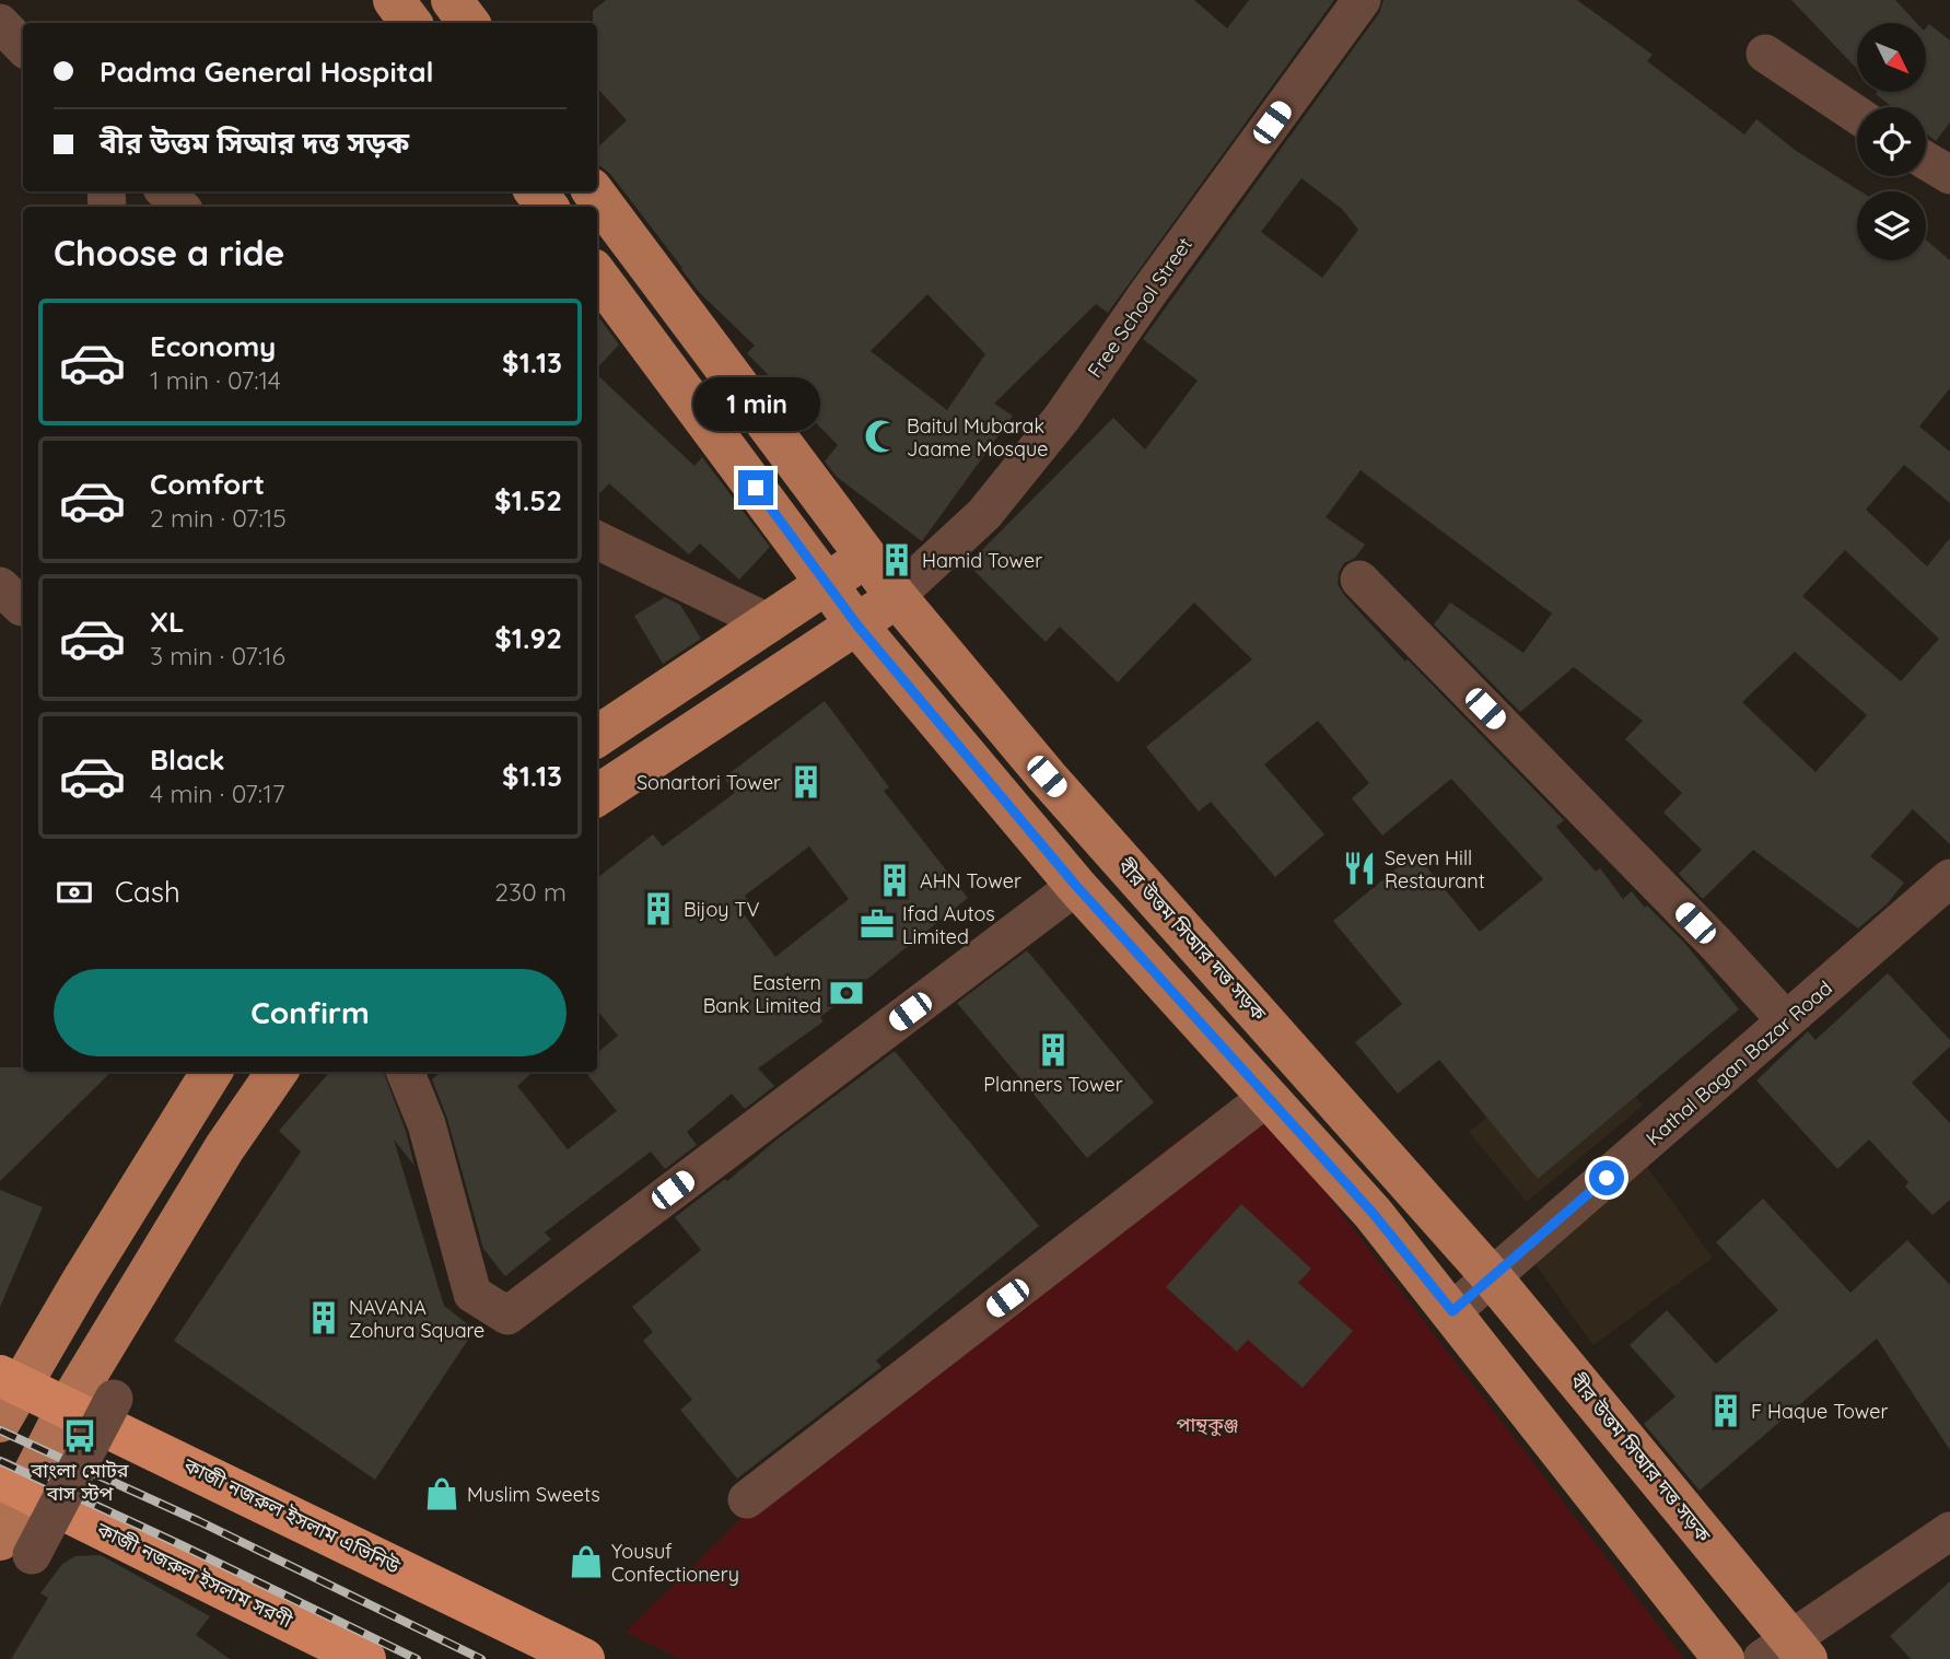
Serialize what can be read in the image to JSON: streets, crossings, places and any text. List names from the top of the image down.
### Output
{
  "streets": {
    "highway": ["কাজী নজরুল ইসলাম এভিনিউ", "কাজী নজরুল ইসলাম সরণী"],
    "main road": ["বীর উত্তম সিআর দত্ত সড়ক"],
    "street": ["Free School Street", "Kathal Bagan Bazar Road"]
  },
  "crossings": [
    ["Free School Street", "বীর উত্তম সিআর দত্ত সড়ক"],
    ["বীর উত্তম সিআর দত্ত সড়ক", "Kathal Bagan Bazar Road"]
  ],
  "parks": ["পান্থকুঞ্জ"],
  "places": {
    "mosque": ["Baitul Mubarak Jaame Mosque"],
    "building": [
      "Hamid Tower",
      "Sonartori Tower",
      "AHN Tower",
      "Bijoy TV",
      "Planners Tower",
      "NAVANA Zohura Square",
      "F Haque Tower"
    ],
    "restaurant": ["Seven Hill Restaurant"],
    "office": ["Ifad Autos Limited"],
    "bank": ["Eastern Bank Limited"],
    "bus stop": ["বাংলা মোটর বাস স্টপ"],
    "shop": ["Muslim Sweets", "Yousuf Confectionery"]
  },
  "north": "bottom right",
  "page": {
    "banner": ["Padma General Hospital", "বীর উত্তম সিআর দত্ত সড়ক"],
    "heading": "Choose a ride",
    "list": [
      {
        "name": "Economy",
        "note": "1 min · 07:14",
        "value": "$1.13"
      },
      {
        "name": "Comfort",
        "note": "2 min · 07:15",
        "value": "$1.52"
      },
      {
        "name": "XL",
        "note": "3 min · 07:16",
        "value": "$1.92"
      },
      {
        "name": "Black",
        "note": "4 min · 07:17",
        "value": "$1.13"
      }
    ],
    "bubble": "1 min",
    "pay": ["Cash", "230 m"],
    "buttons": "Confirm"
  }
}
